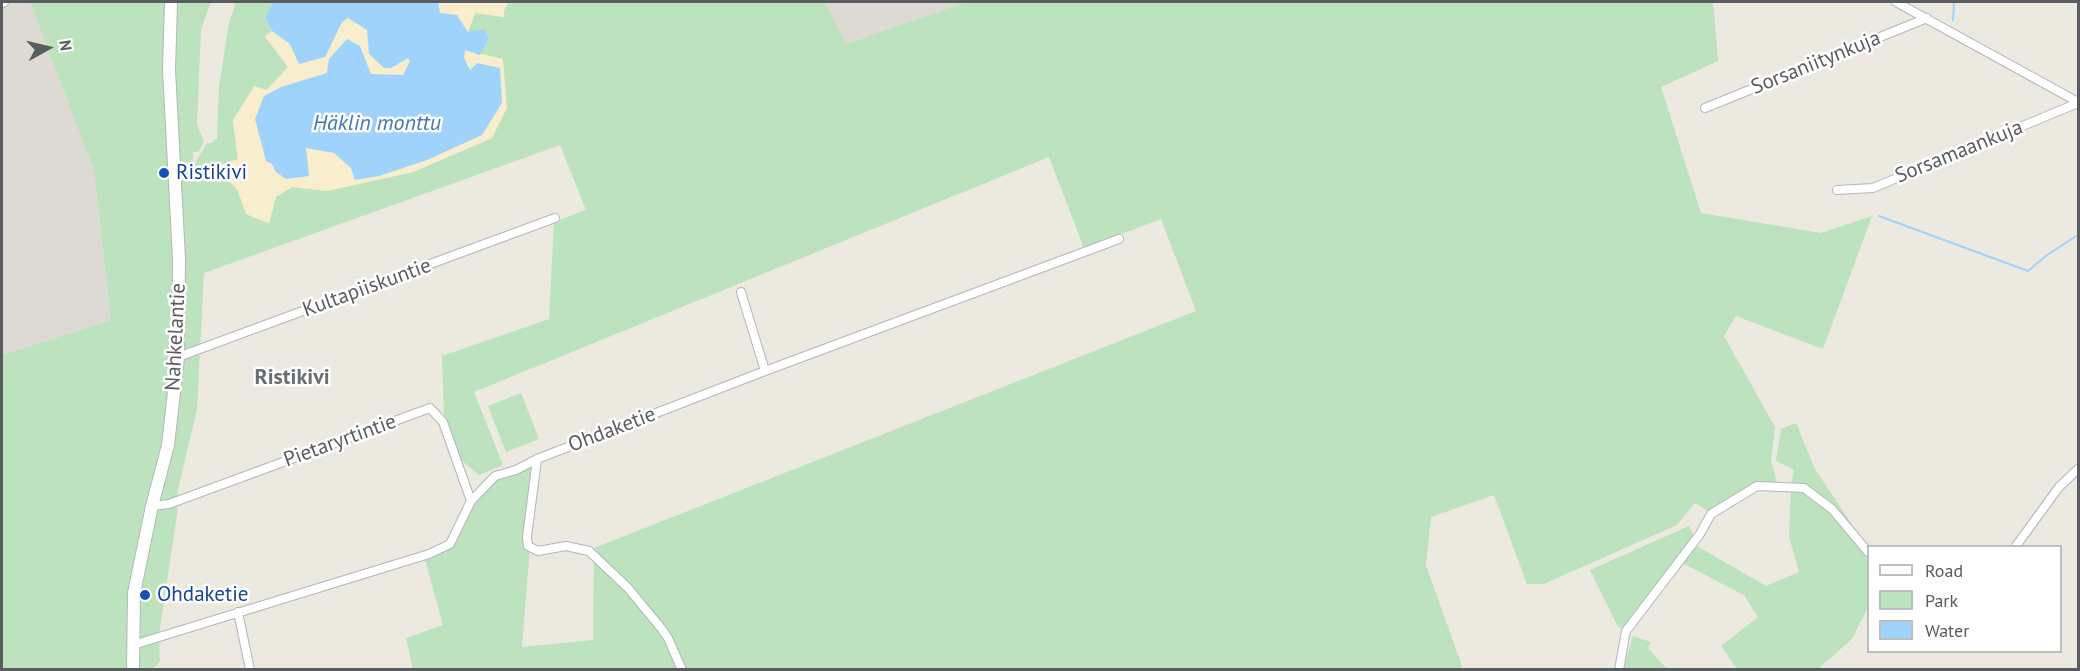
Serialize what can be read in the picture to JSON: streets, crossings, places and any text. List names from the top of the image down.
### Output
{
  "streets": {
    "main road": ["Nahkelantie"],
    "street": [
      "Sorsaniitynkuja",
      "Sorsamaankuja",
      "Kultapiiskuntie",
      "Ohdaketie",
      "Pietaryrtintie"
    ]
  },
  "crossings": [
    ["Kultapiiskuntie", "Nahkelantie"],
    ["Nahkelantie", "Ohdaketie"],
    ["Nahkelantie", "Pietaryrtintie"],
    ["Ohdaketie", "Pietaryrtintie"]
  ],
  "districts": ["Ristikivi"],
  "water": ["Häklin monttu"],
  "places": ["Ristikivi", "Ohdaketie"],
  "legend": ["Road", "Park", "Water"],
  "north": "right"
}
